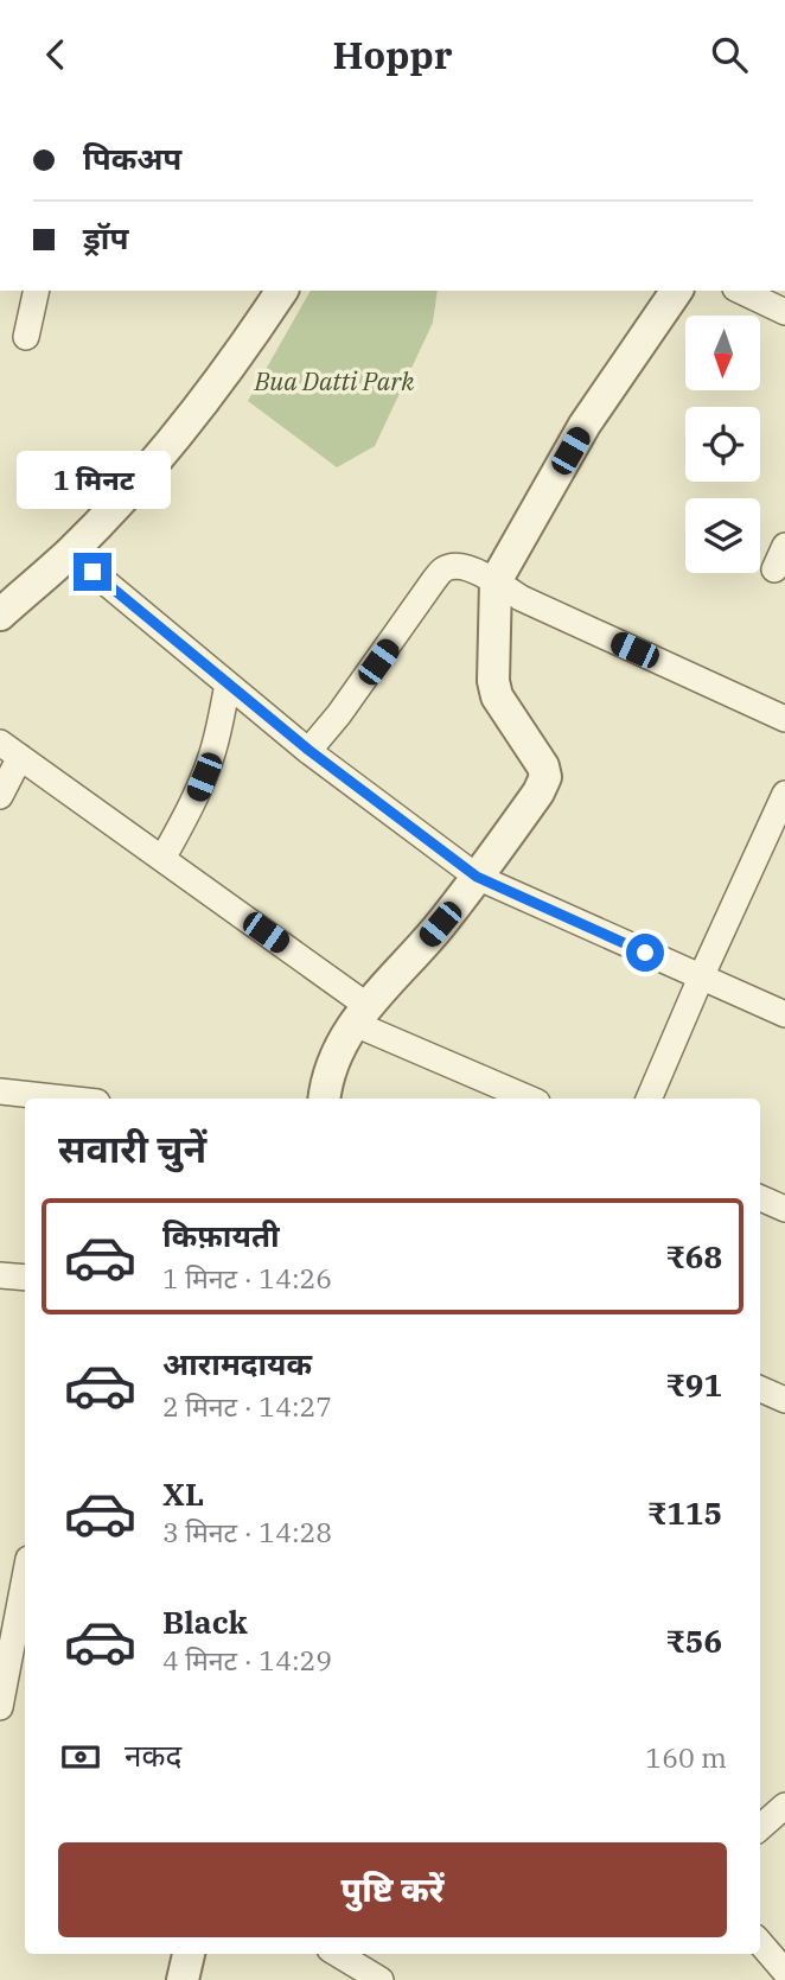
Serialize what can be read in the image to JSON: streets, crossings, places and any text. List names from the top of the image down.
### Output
{
  "parks": ["Bua Datti Park"],
  "north": "bottom",
  "page": {
    "header": "Hoppr",
    "banner": ["पिकअप", "ड्रॉप"],
    "bubble": "1 मिनट",
    "heading": "सवारी चुनें",
    "list": [
      {
        "name": "किफ़ायती",
        "note": "1 मिनट · 14:26",
        "value": "₹68"
      },
      {
        "name": "आरामदायक",
        "note": "2 मिनट · 14:27",
        "value": "₹91"
      },
      {
        "name": "XL",
        "note": "3 मिनट · 14:28",
        "value": "₹115"
      },
      {
        "name": "Black",
        "note": "4 मिनट · 14:29",
        "value": "₹56"
      }
    ],
    "pay": ["नकद", "160 m"],
    "buttons": "पुष्टि करें"
  }
}
